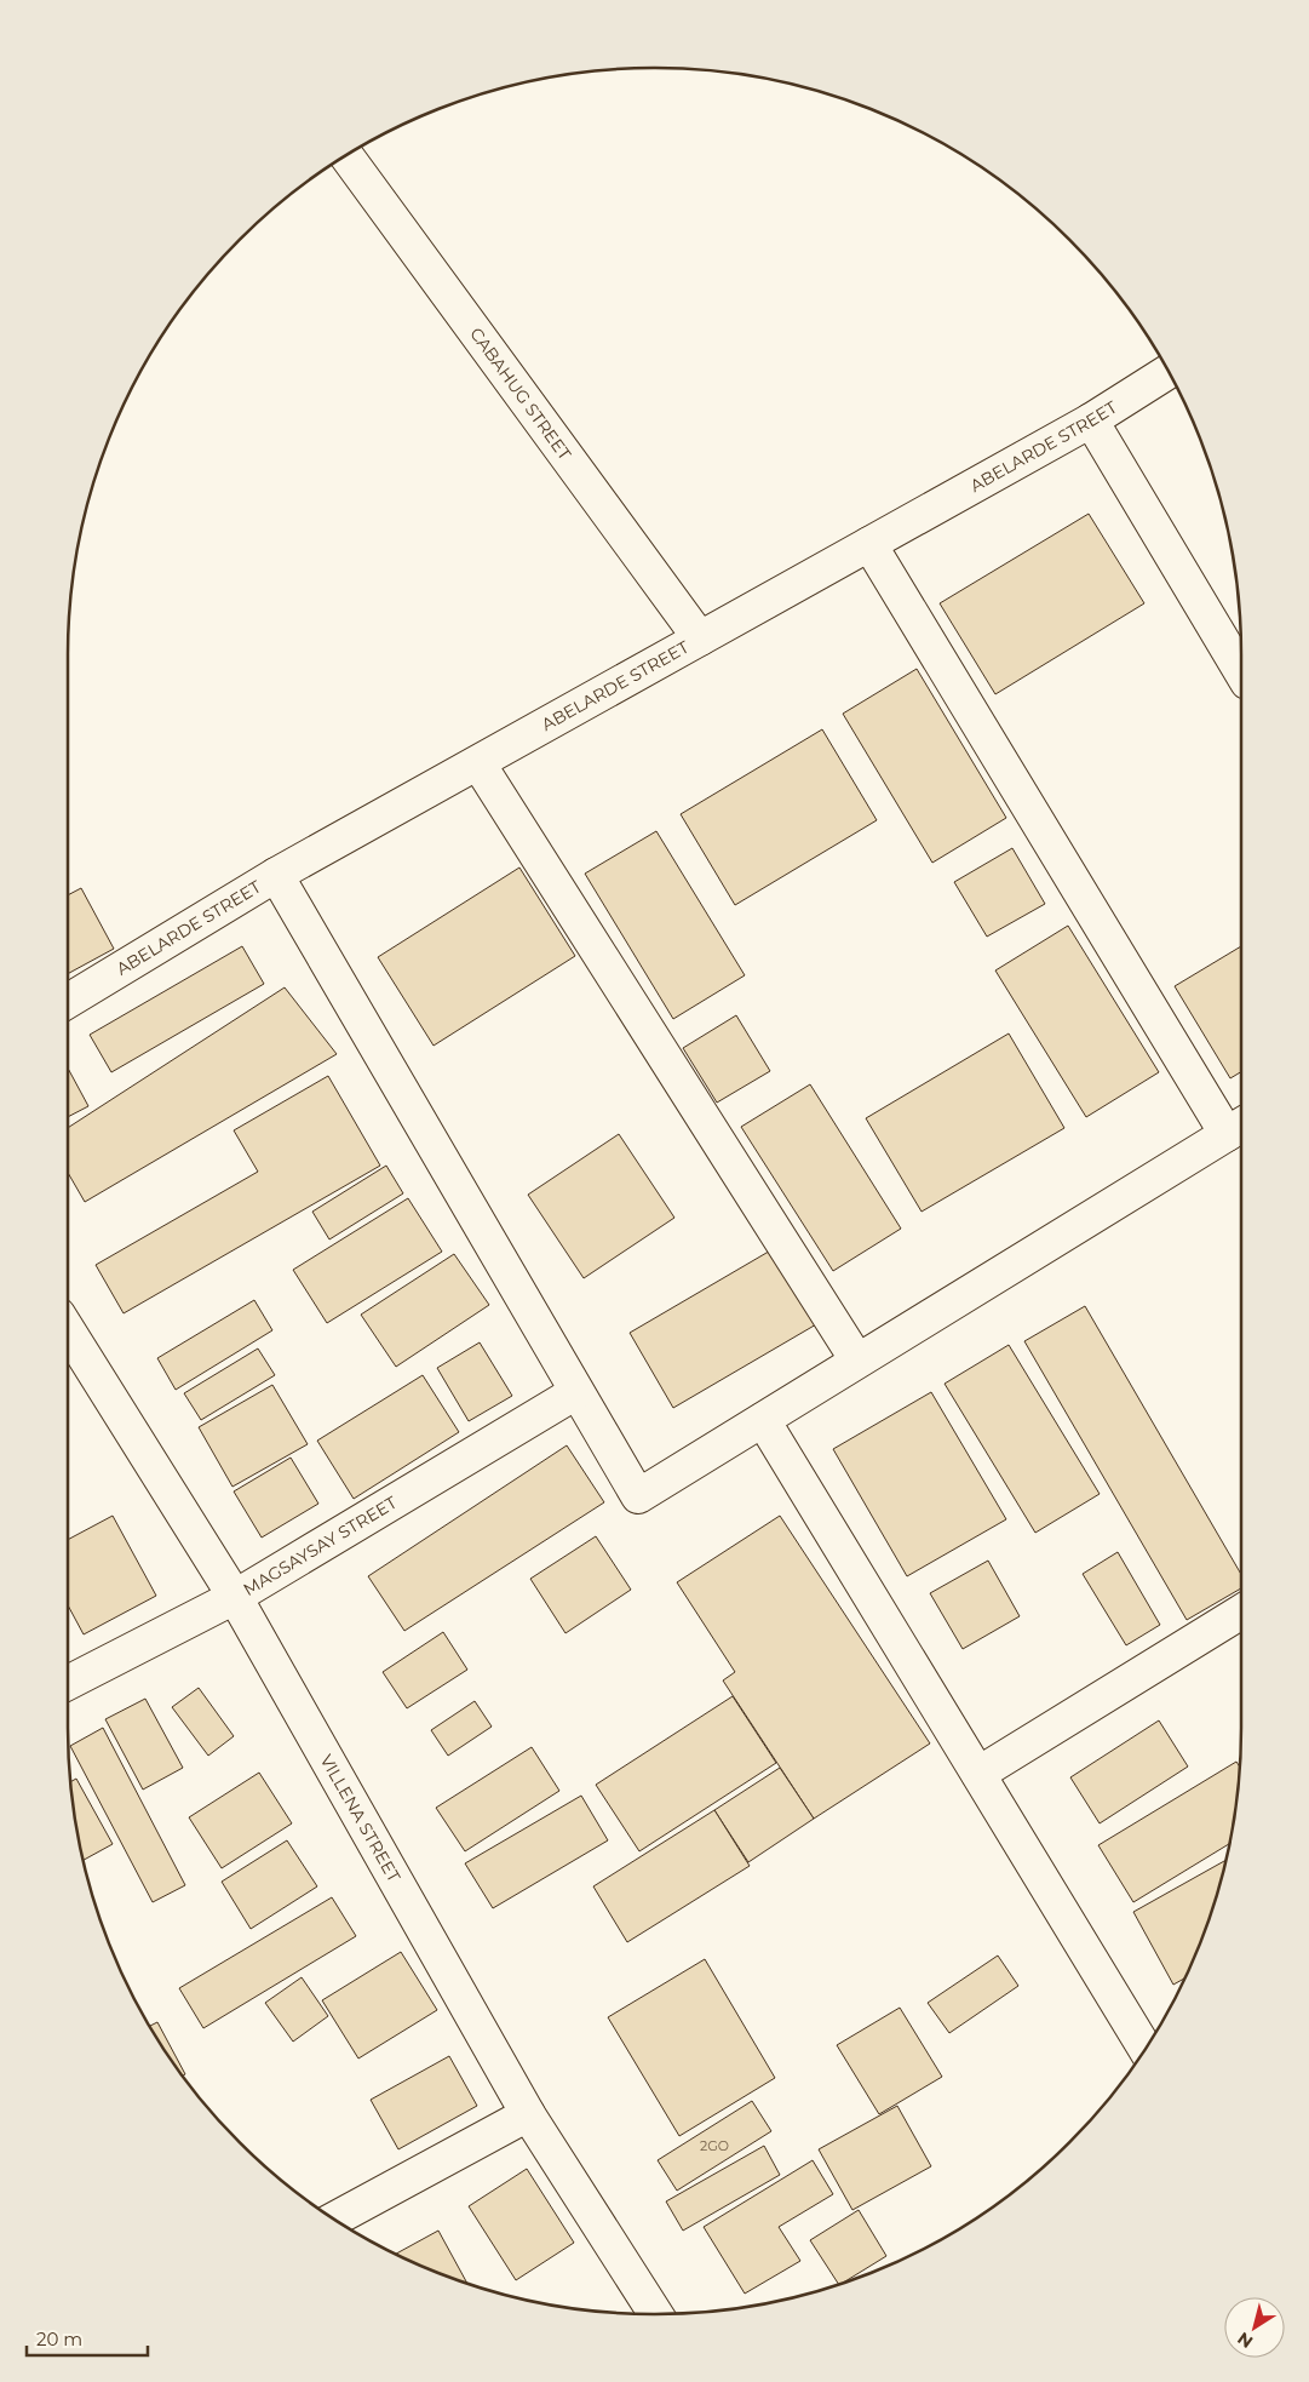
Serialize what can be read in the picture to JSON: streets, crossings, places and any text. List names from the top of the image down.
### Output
{
  "streets": {
    "street": [
      "CABAHUG STREET",
      "ABELARDE STREET",
      "MAGSAYSAY STREET",
      "VILLENA STREET"
    ]
  },
  "crossings": [
    ["CABAHUG STREET", "ABELARDE STREET"],
    ["MAGSAYSAY STREET", "VILLENA STREET"]
  ],
  "house_numbers": ["2GO"],
  "scale_bar": "20 m",
  "north": "bottom left"
}
